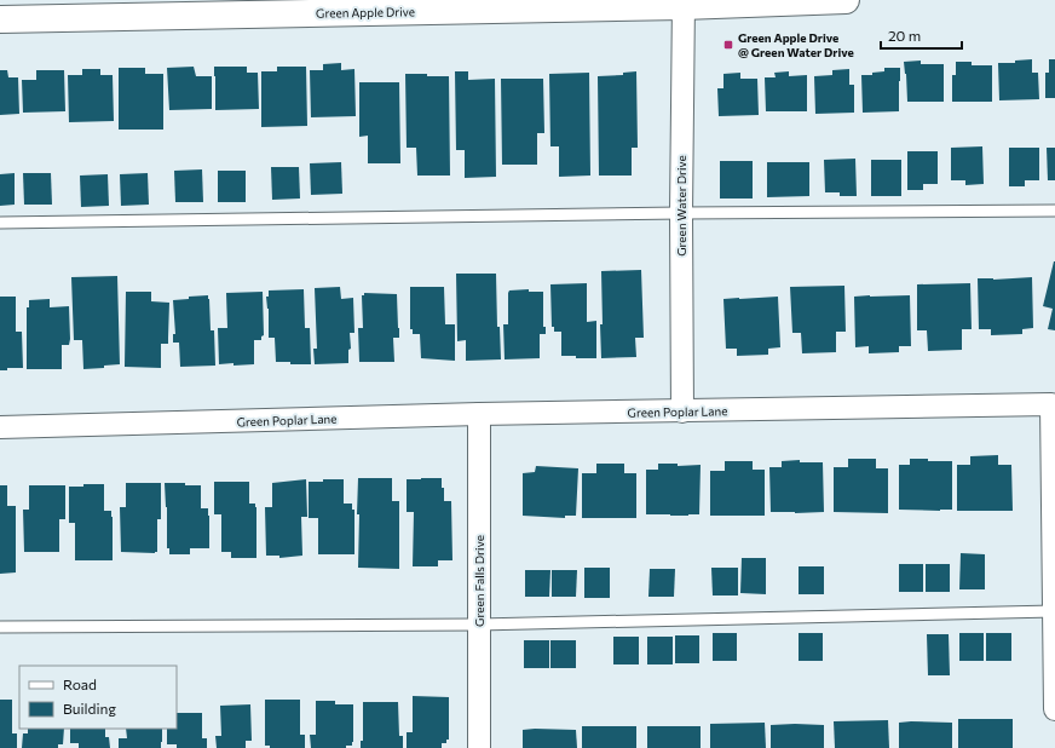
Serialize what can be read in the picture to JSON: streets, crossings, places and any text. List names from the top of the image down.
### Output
{
  "streets": {
    "street": [
      "Green Apple Drive",
      "Green Water Drive",
      "Green Poplar Lane",
      "Green Falls Drive"
    ]
  },
  "crossings": [
    ["Green Apple Drive", "Green Water Drive"],
    ["Green Water Drive", "Green Poplar Lane"],
    ["Green Poplar Lane", "Green Falls Drive"]
  ],
  "places": {
    "transit": ["Green Apple Drive @ Green Water Drive"]
  },
  "legend": ["Road", "Building"],
  "scale_bar": "20 m"
}
